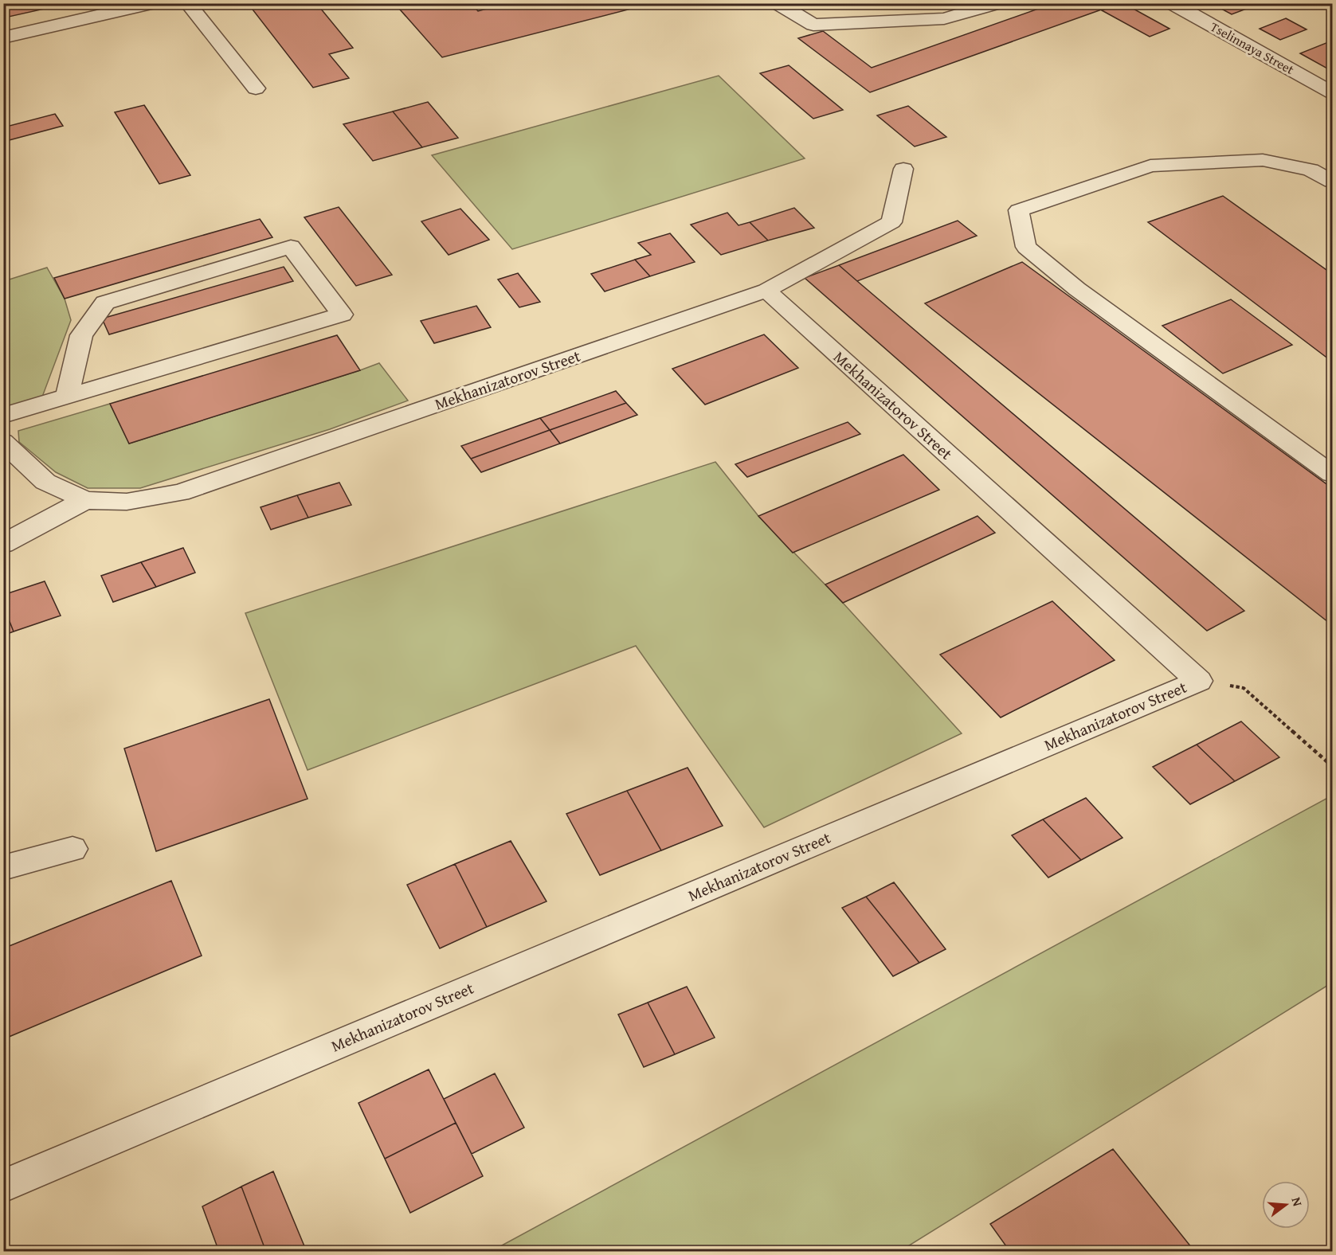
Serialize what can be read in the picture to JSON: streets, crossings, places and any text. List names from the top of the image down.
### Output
{
  "streets": {
    "street": ["Tselinnaya Street", "Mekhanizatorov Street"]
  },
  "north": "right"
}
